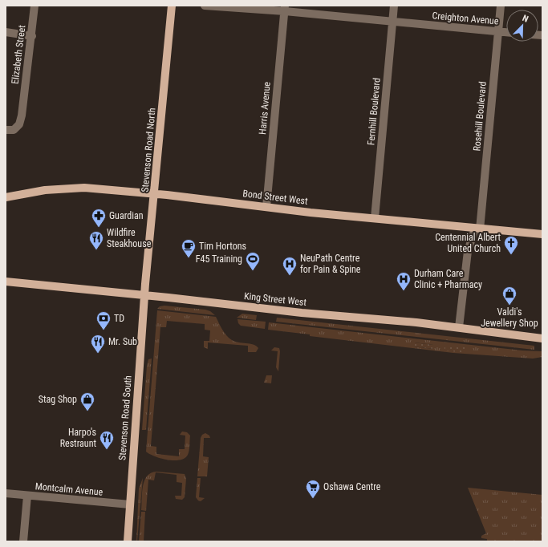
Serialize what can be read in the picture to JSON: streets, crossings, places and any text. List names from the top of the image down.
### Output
{
  "streets": {
    "main road": [
      "Stevenson Road North",
      "Bond Street West",
      "King Street West",
      "Stevenson Road South"
    ],
    "street": [
      "Creighton Avenue",
      "Elizabeth Street",
      "Harris Avenue",
      "Fernhill Boulevard",
      "Rosehill Boulevard",
      "Montcalm Avenue"
    ]
  },
  "crossings": [
    ["Creighton Avenue", "Harris Avenue"],
    ["Creighton Avenue", "Fernhill Boulevard"],
    ["Creighton Avenue", "Rosehill Boulevard"],
    ["Harris Avenue", "Bond Street West"],
    ["Fernhill Boulevard", "Bond Street West"],
    ["Rosehill Boulevard", "Bond Street West"],
    ["Rosehill Boulevard", "King Street West"],
    ["Stevenson Road North", "Bond Street West"],
    ["Stevenson Road North", "King Street West"],
    ["Stevenson Road North", "Stevenson Road South"],
    ["King Street West", "Stevenson Road South"],
    ["Stevenson Road South", "Montcalm Avenue"]
  ],
  "places": {
    "pharmacy": ["Guardian"],
    "restaurant": ["Wildfire Steakhouse", "Mr. Sub", "Harpo's Restraunt"],
    "church": ["Centennial Albert United Church"],
    "cafe": ["Tim Hortons"],
    "sports": ["F45 Training"],
    "hospital": ["NeuPath Centre for Pain & Spine", "Durham Care Clinic + Pharmacy"],
    "shop": ["Valdi's Jewellery Shop", "Stag Shop"],
    "bank": ["TD"],
    "supermarket": ["Oshawa Centre"]
  },
  "north": "top right"
}
